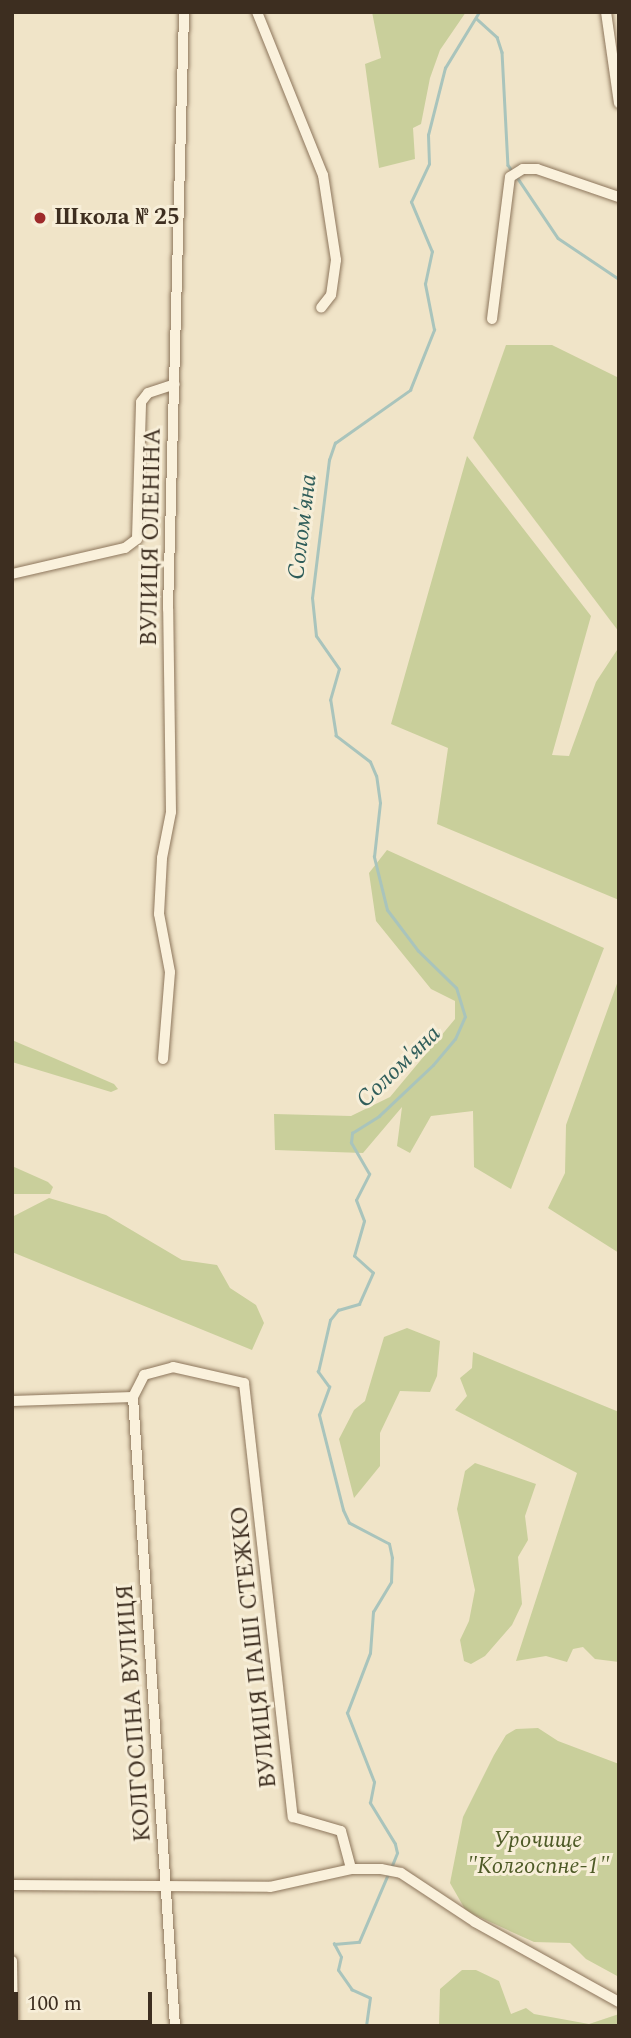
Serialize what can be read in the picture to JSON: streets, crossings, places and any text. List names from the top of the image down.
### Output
{
  "streets": {
    "street": ["ВУЛИЦЯ ОЛЕНІНА", "ВУЛИЦЯ ПАШІ СТЕЖКО", "КОЛГОСПНА ВУЛИЦЯ"]
  },
  "crossings": [
    ["ВУЛИЦЯ ПАШІ СТЕЖКО", "КОЛГОСПНА ВУЛИЦЯ"]
  ],
  "water": ["Солом'яна"],
  "parks": ["Урочище \"Колгоспне-1\""],
  "places": ["Школа № 25"],
  "scale_bar": "100 m"
}
